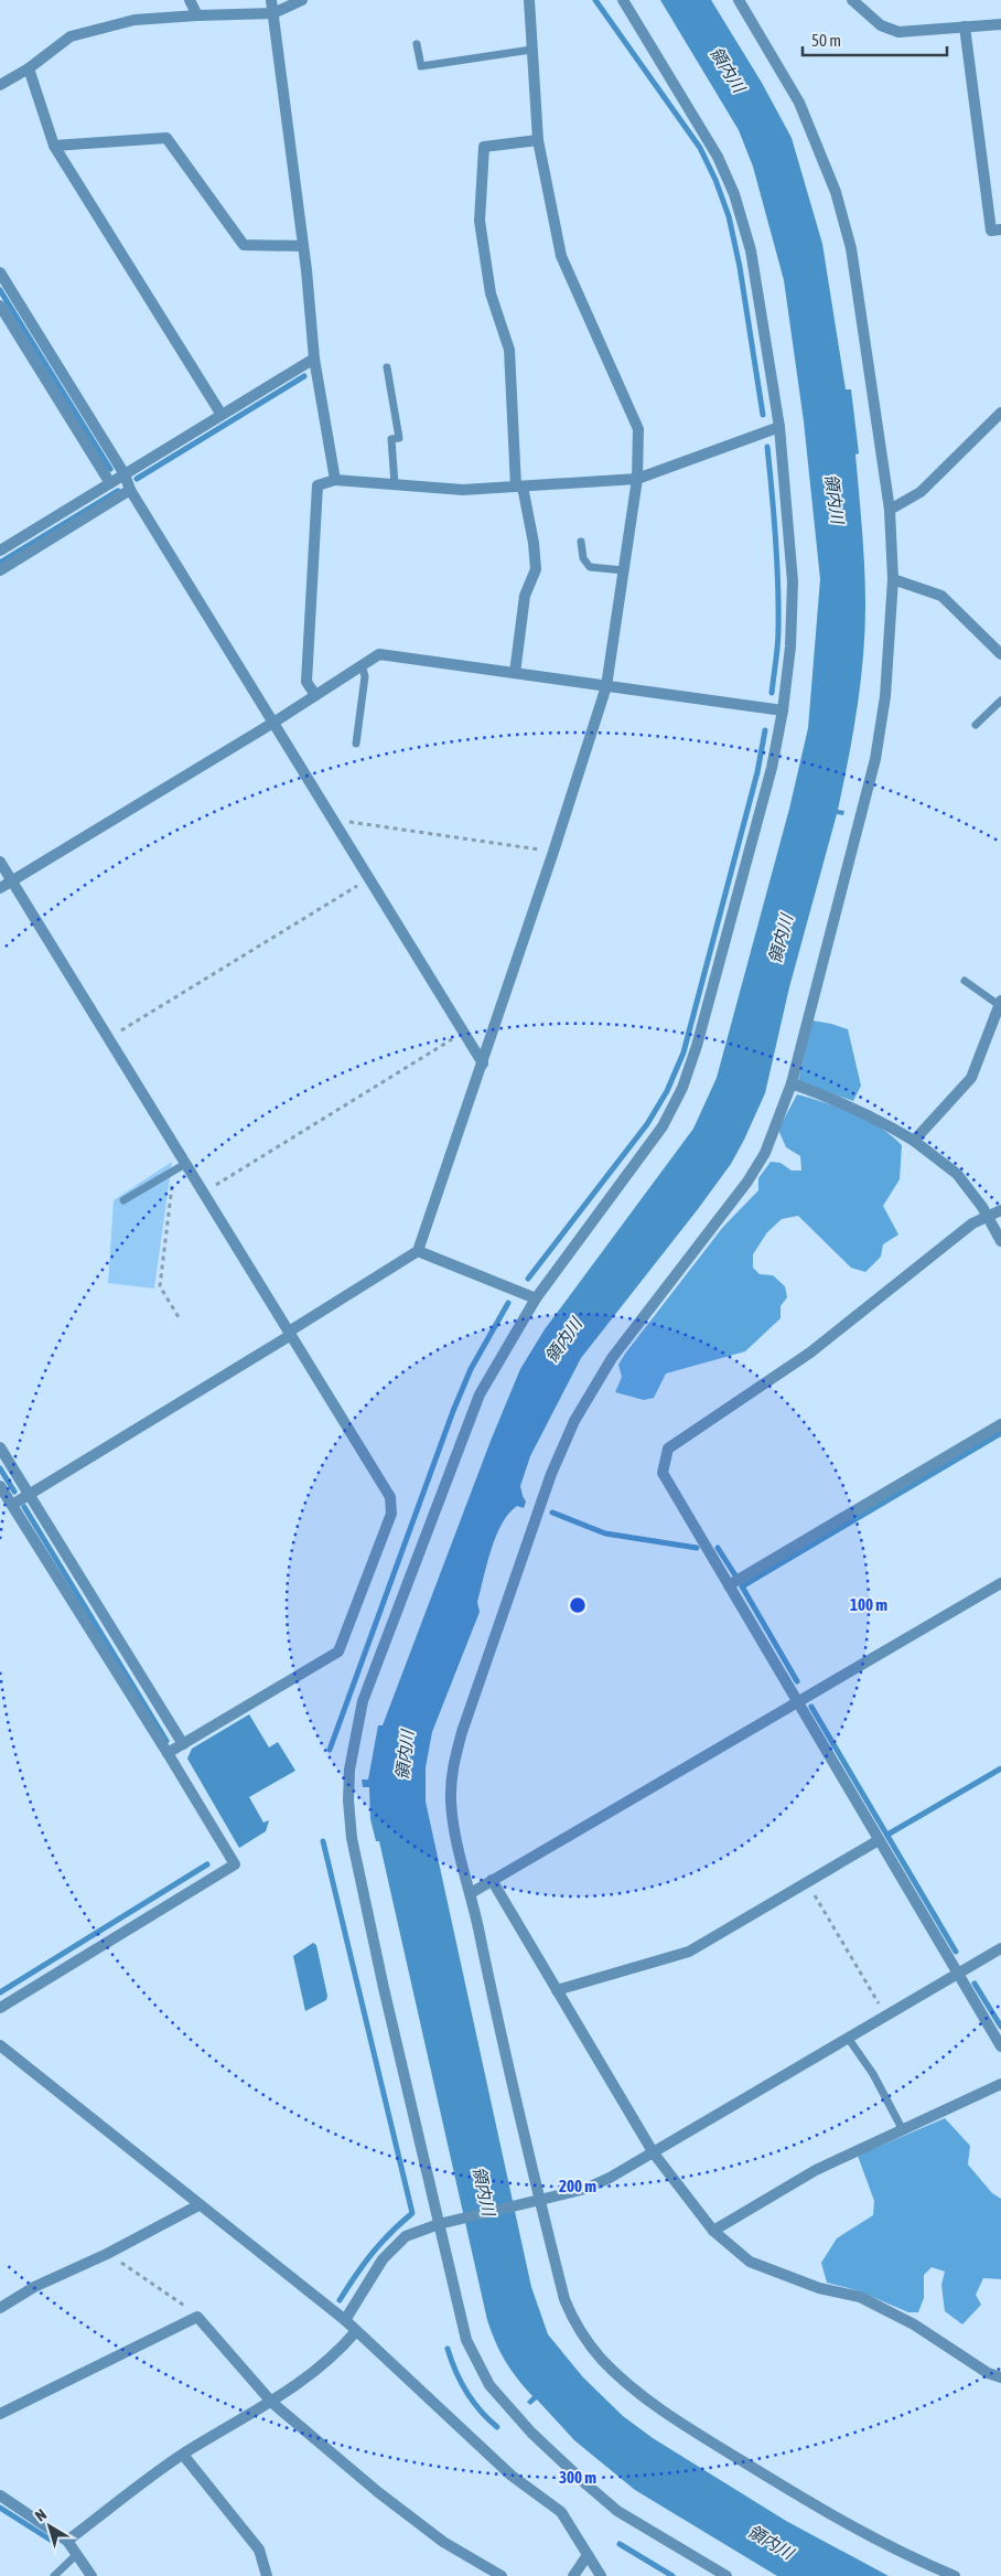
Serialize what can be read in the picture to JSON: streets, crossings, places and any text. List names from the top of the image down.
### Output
{
  "water": ["領内川"],
  "scale_bar": "50 m",
  "north": "top left",
  "rings": ["100 m", "200 m", "300 m"]
}
